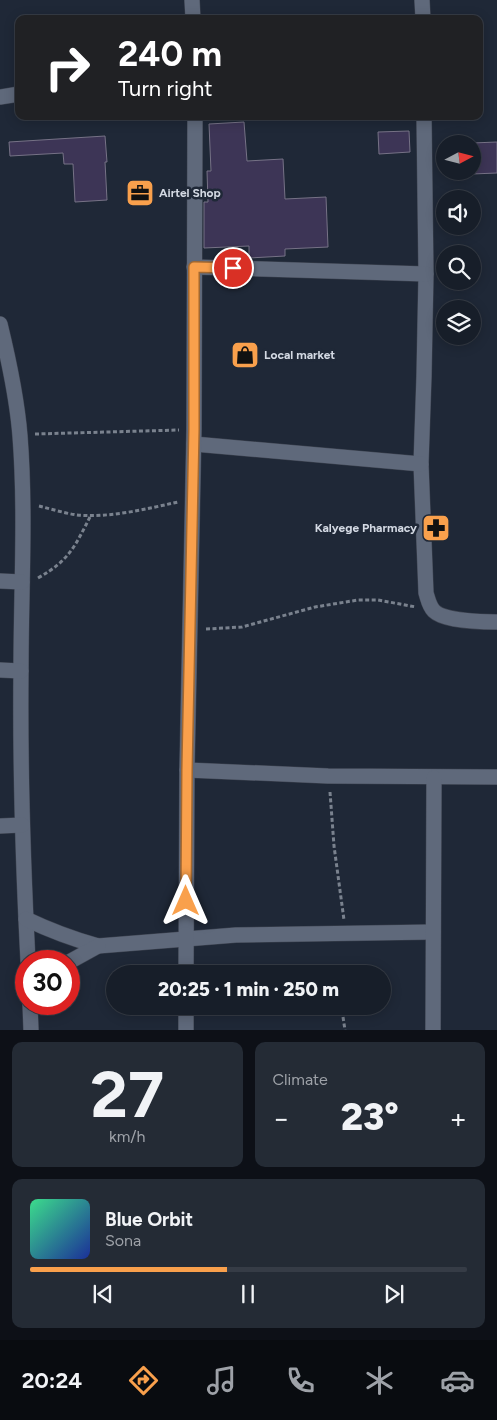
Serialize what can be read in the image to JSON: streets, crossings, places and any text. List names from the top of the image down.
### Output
{
  "places": {
    "office": ["Airtel Shop"],
    "shop": ["Local market"],
    "pharmacy": ["Kalyege Pharmacy"]
  },
  "north": "right",
  "page": {
    "turn": ["240 m", "Turn right"],
    "limit": "30",
    "trip": "20:25 · 1 min · 250 m",
    "tile": [
      ["27", "km/h"],
      "Climate"
    ],
    "heat": ["−", "23°", "+"],
    "song": ["Blue Orbit", "Sona"],
    "tabs": "20:24"
  }
}
